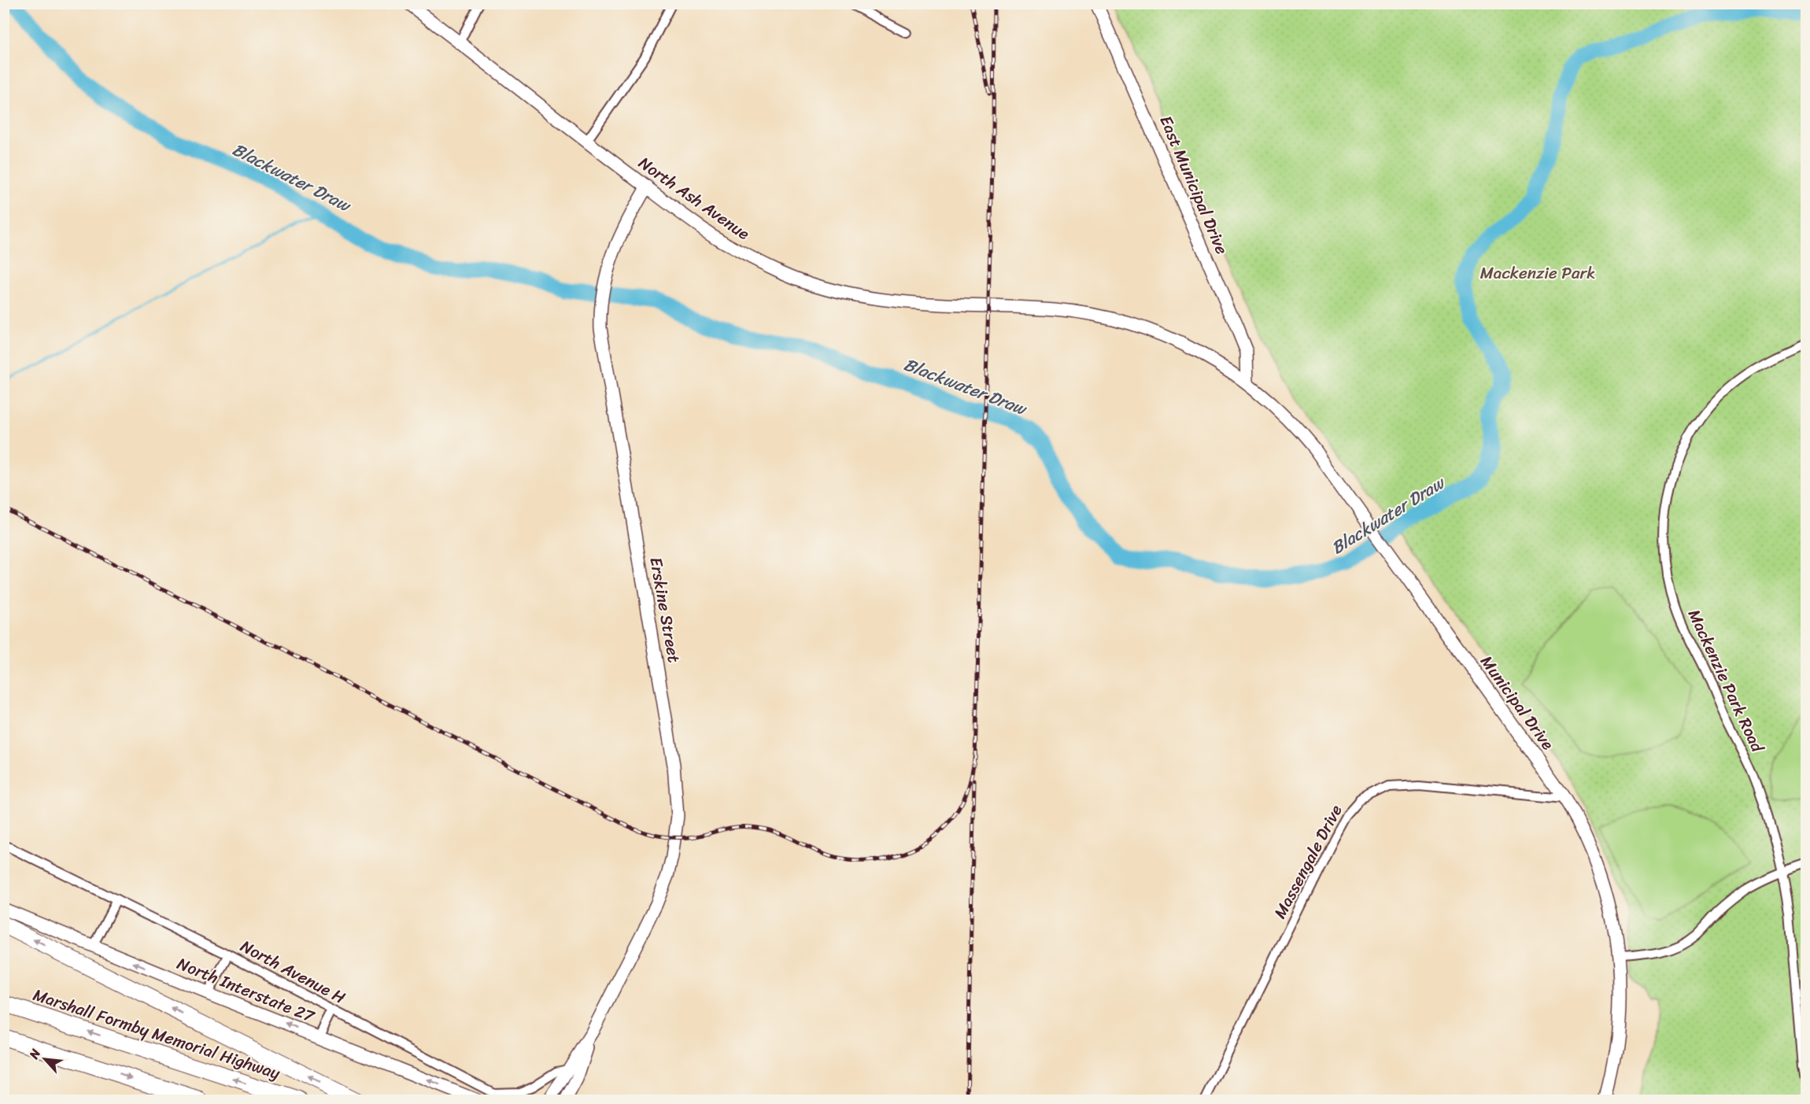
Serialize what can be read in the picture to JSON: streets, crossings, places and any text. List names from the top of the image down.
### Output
{
  "streets": {
    "highway": ["Marshall Formby Memorial Highway"],
    "street": [
      "East Municipal Drive",
      "North Ash Avenue",
      "Erskine Street",
      "Mackenzie Park Road",
      "Municipal Drive",
      "Massengale Drive",
      "North Avenue H",
      "North Interstate 27"
    ]
  },
  "crossings": [
    ["East Municipal Drive", "North Ash Avenue"],
    ["East Municipal Drive", "Municipal Drive"],
    ["North Ash Avenue", "Erskine Street"],
    ["North Ash Avenue", "Municipal Drive"],
    ["Erskine Street", "North Avenue H"],
    ["Municipal Drive", "Massengale Drive"]
  ],
  "one_way": ["North Interstate 27"],
  "water": ["Blackwater Draw"],
  "parks": ["Mackenzie Park"],
  "north": "top left"
}
